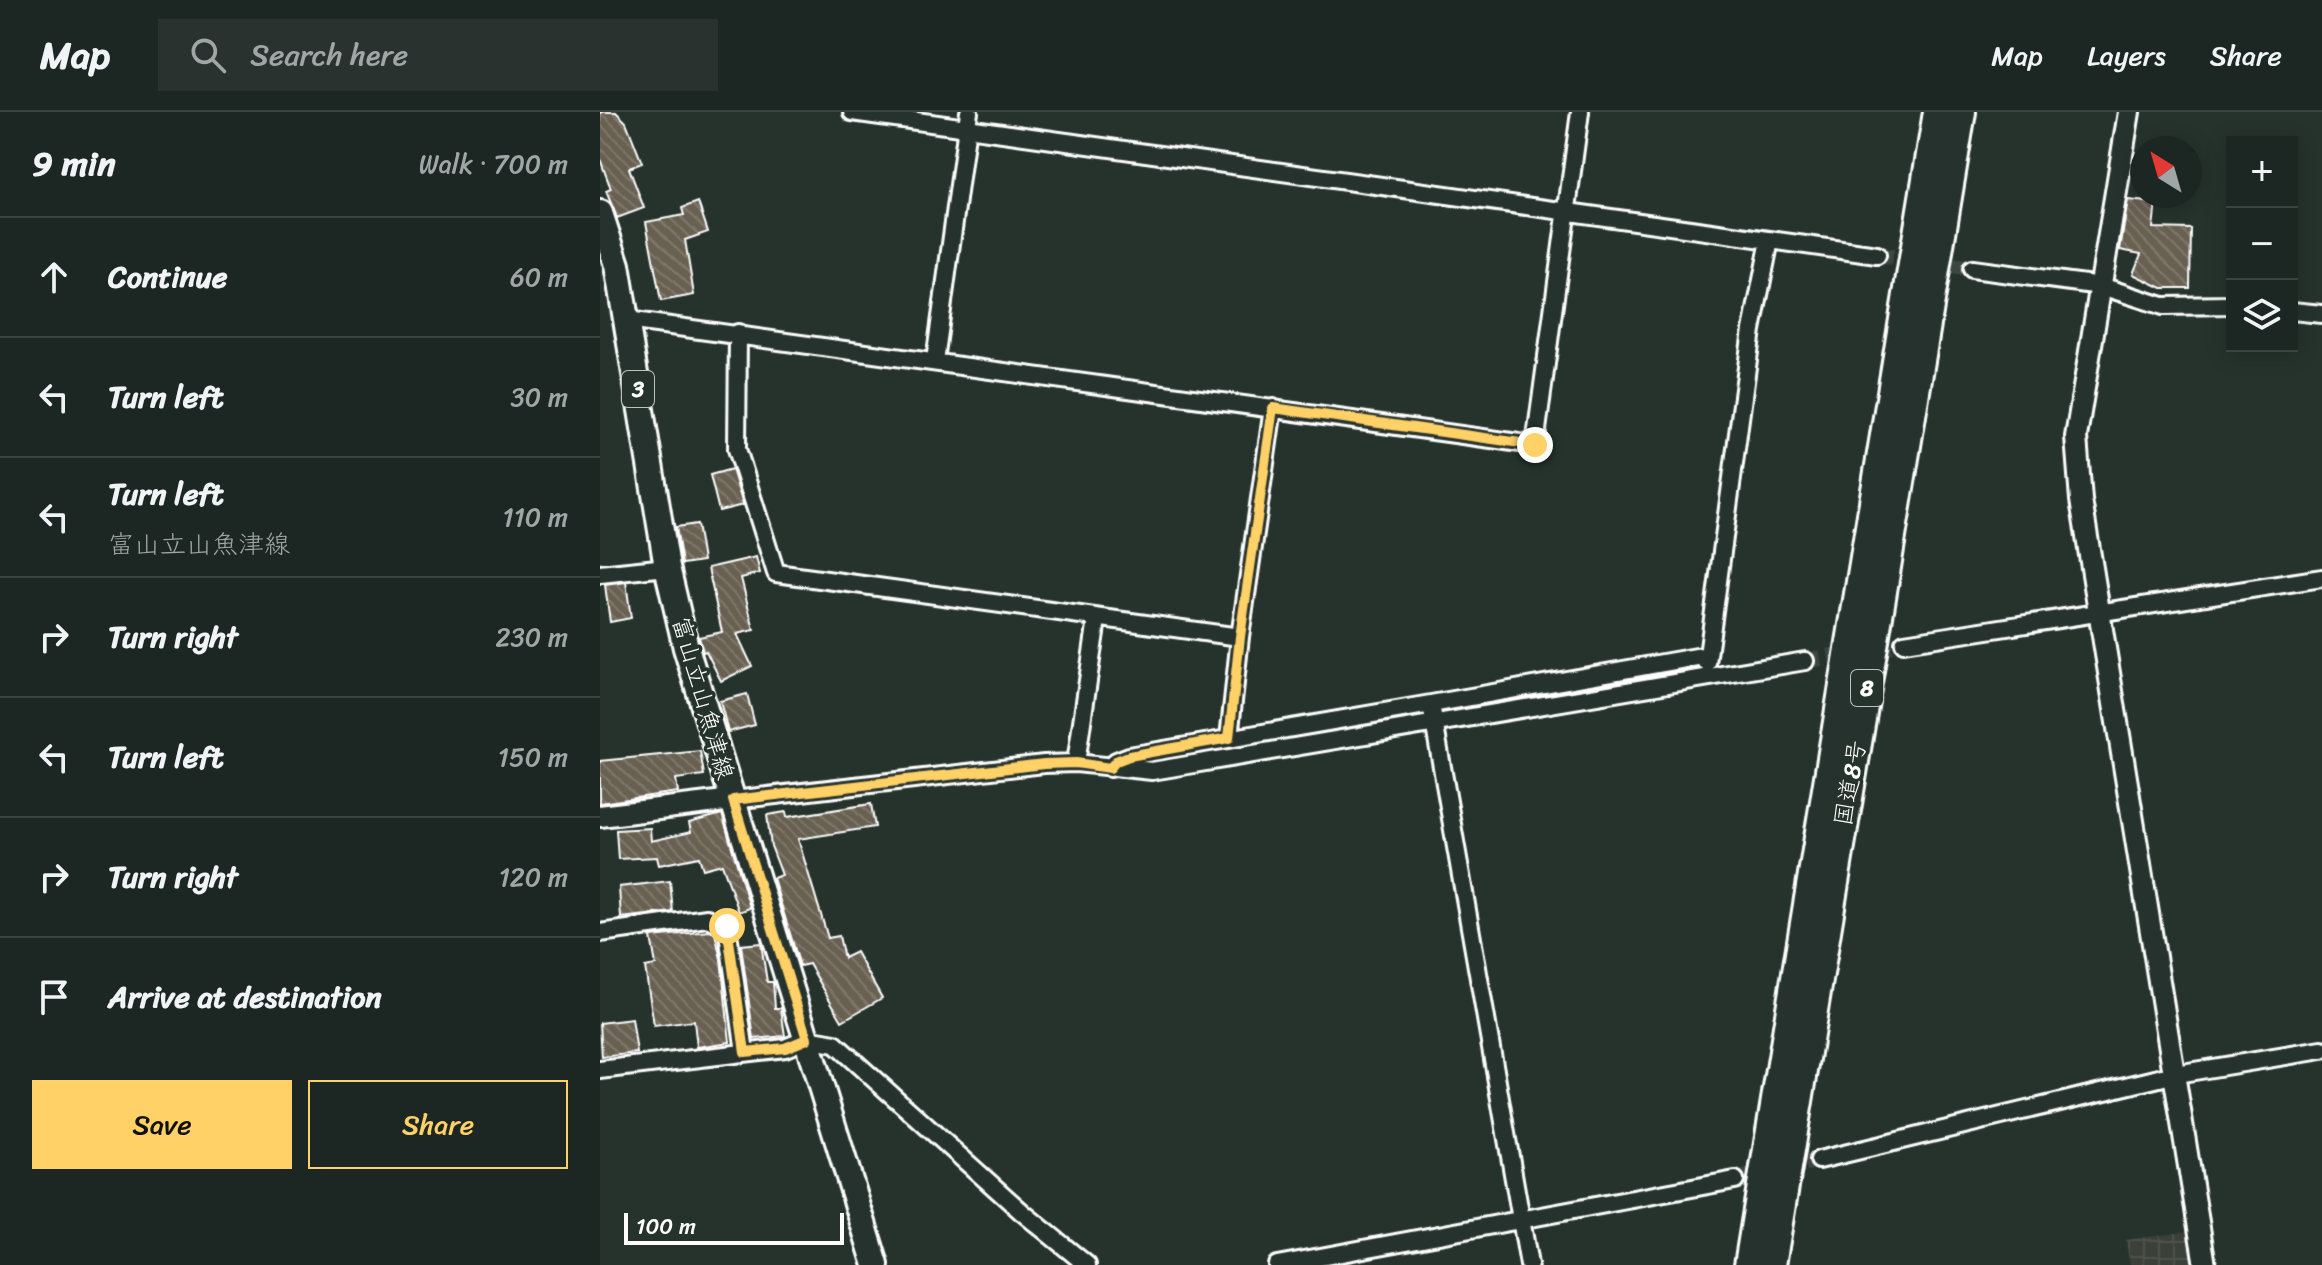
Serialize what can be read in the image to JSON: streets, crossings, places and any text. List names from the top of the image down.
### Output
{
  "streets": {
    "highway": ["8", "国道8号"],
    "main road": ["3", "富山立山魚津線"]
  },
  "scale_bar": "100 m",
  "north": "top left",
  "page": {
    "header": "Map",
    "search": "Search here",
    "nav": ["Map", "Layers", "Share"],
    "heading": ["9 min", "Walk · 700 m"],
    "map_buttons": ["+", "−"],
    "list": [
      ["Continue", "60 m"],
      ["Turn left", "30 m"],
      ["Turn left", "富山立山魚津線", "110 m"],
      ["Turn right", "230 m"],
      ["Turn left", "150 m"],
      ["Turn right", "120 m"],
      "Arrive at destination"
    ],
    "buttons": ["Save", "Share"],
    "scale": "100 m"
  }
}
